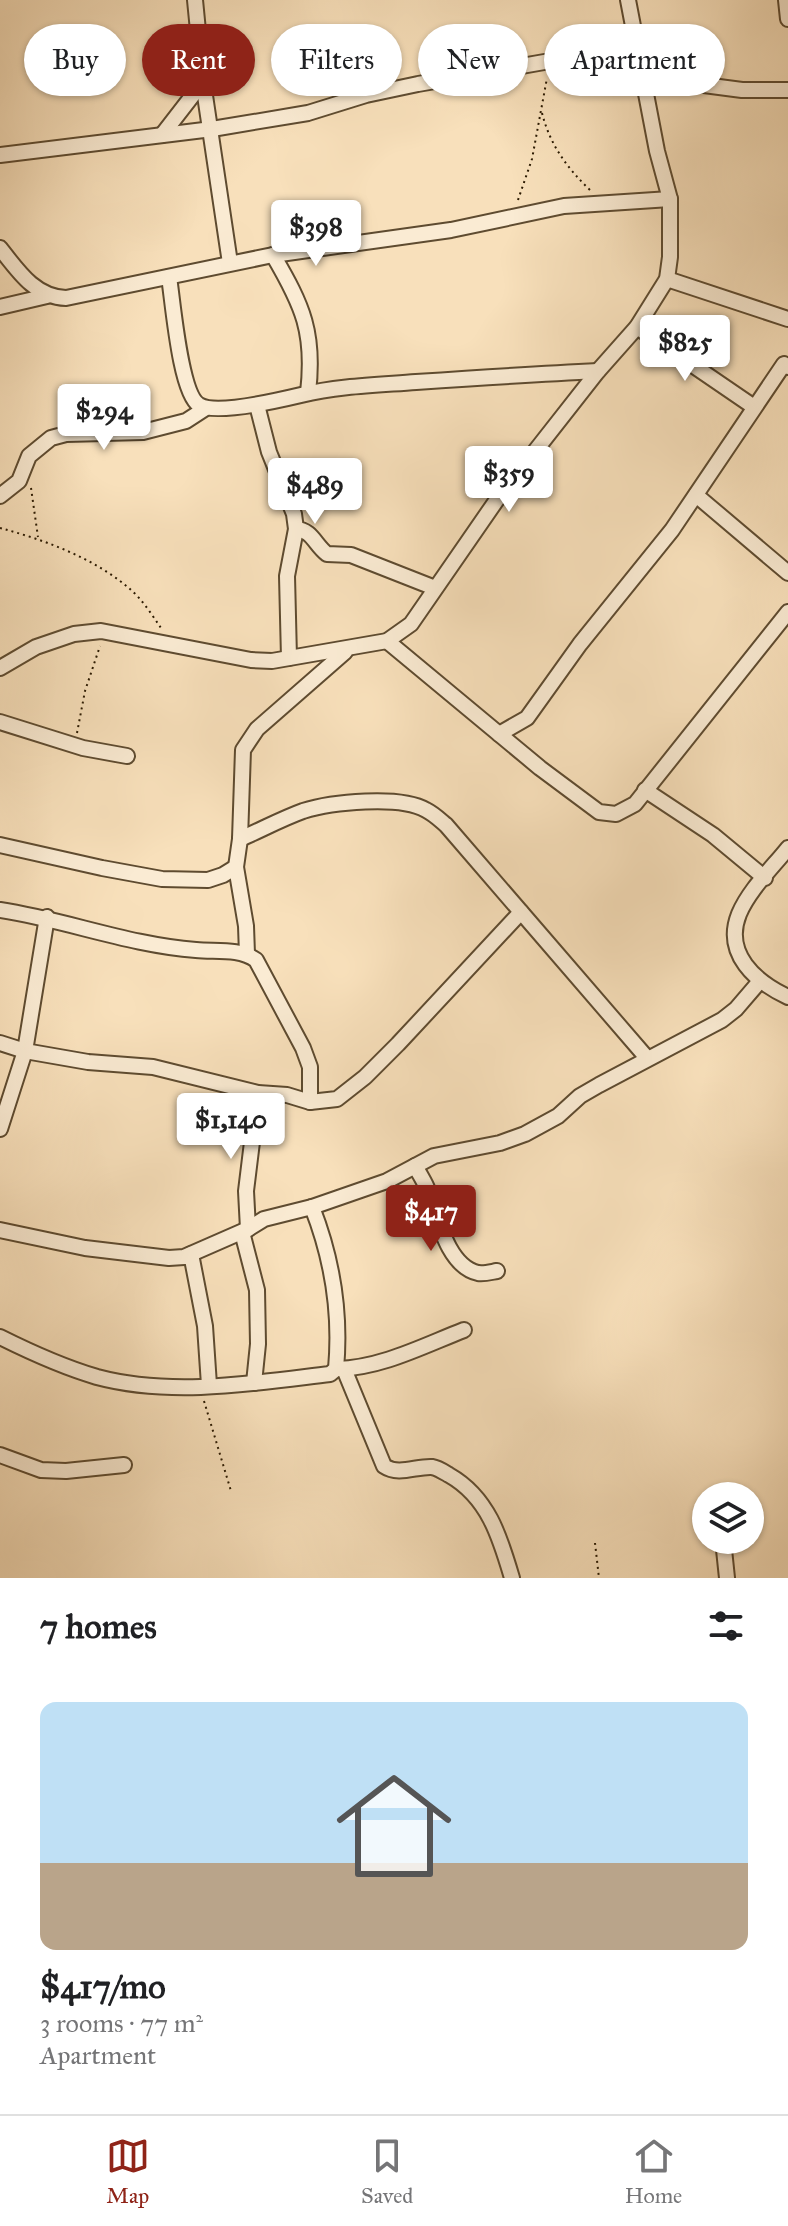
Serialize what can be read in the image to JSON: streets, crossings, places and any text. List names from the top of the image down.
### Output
{
  "page": {
    "chip": [
      "Buy",
      "Rent",
      "Filters",
      "New",
      "Apartment"
    ],
    "price": [
      "$398",
      "$825",
      "$294",
      "$359",
      "$489",
      "$1,140",
      "$417"
    ],
    "heading": "7 homes",
    "list": [
      {
        "name": "$417/mo",
        "note": "3 rooms · 77 m² · Apartment"
      }
    ],
    "tabs": ["Map", "Saved", "Home"]
  }
}
